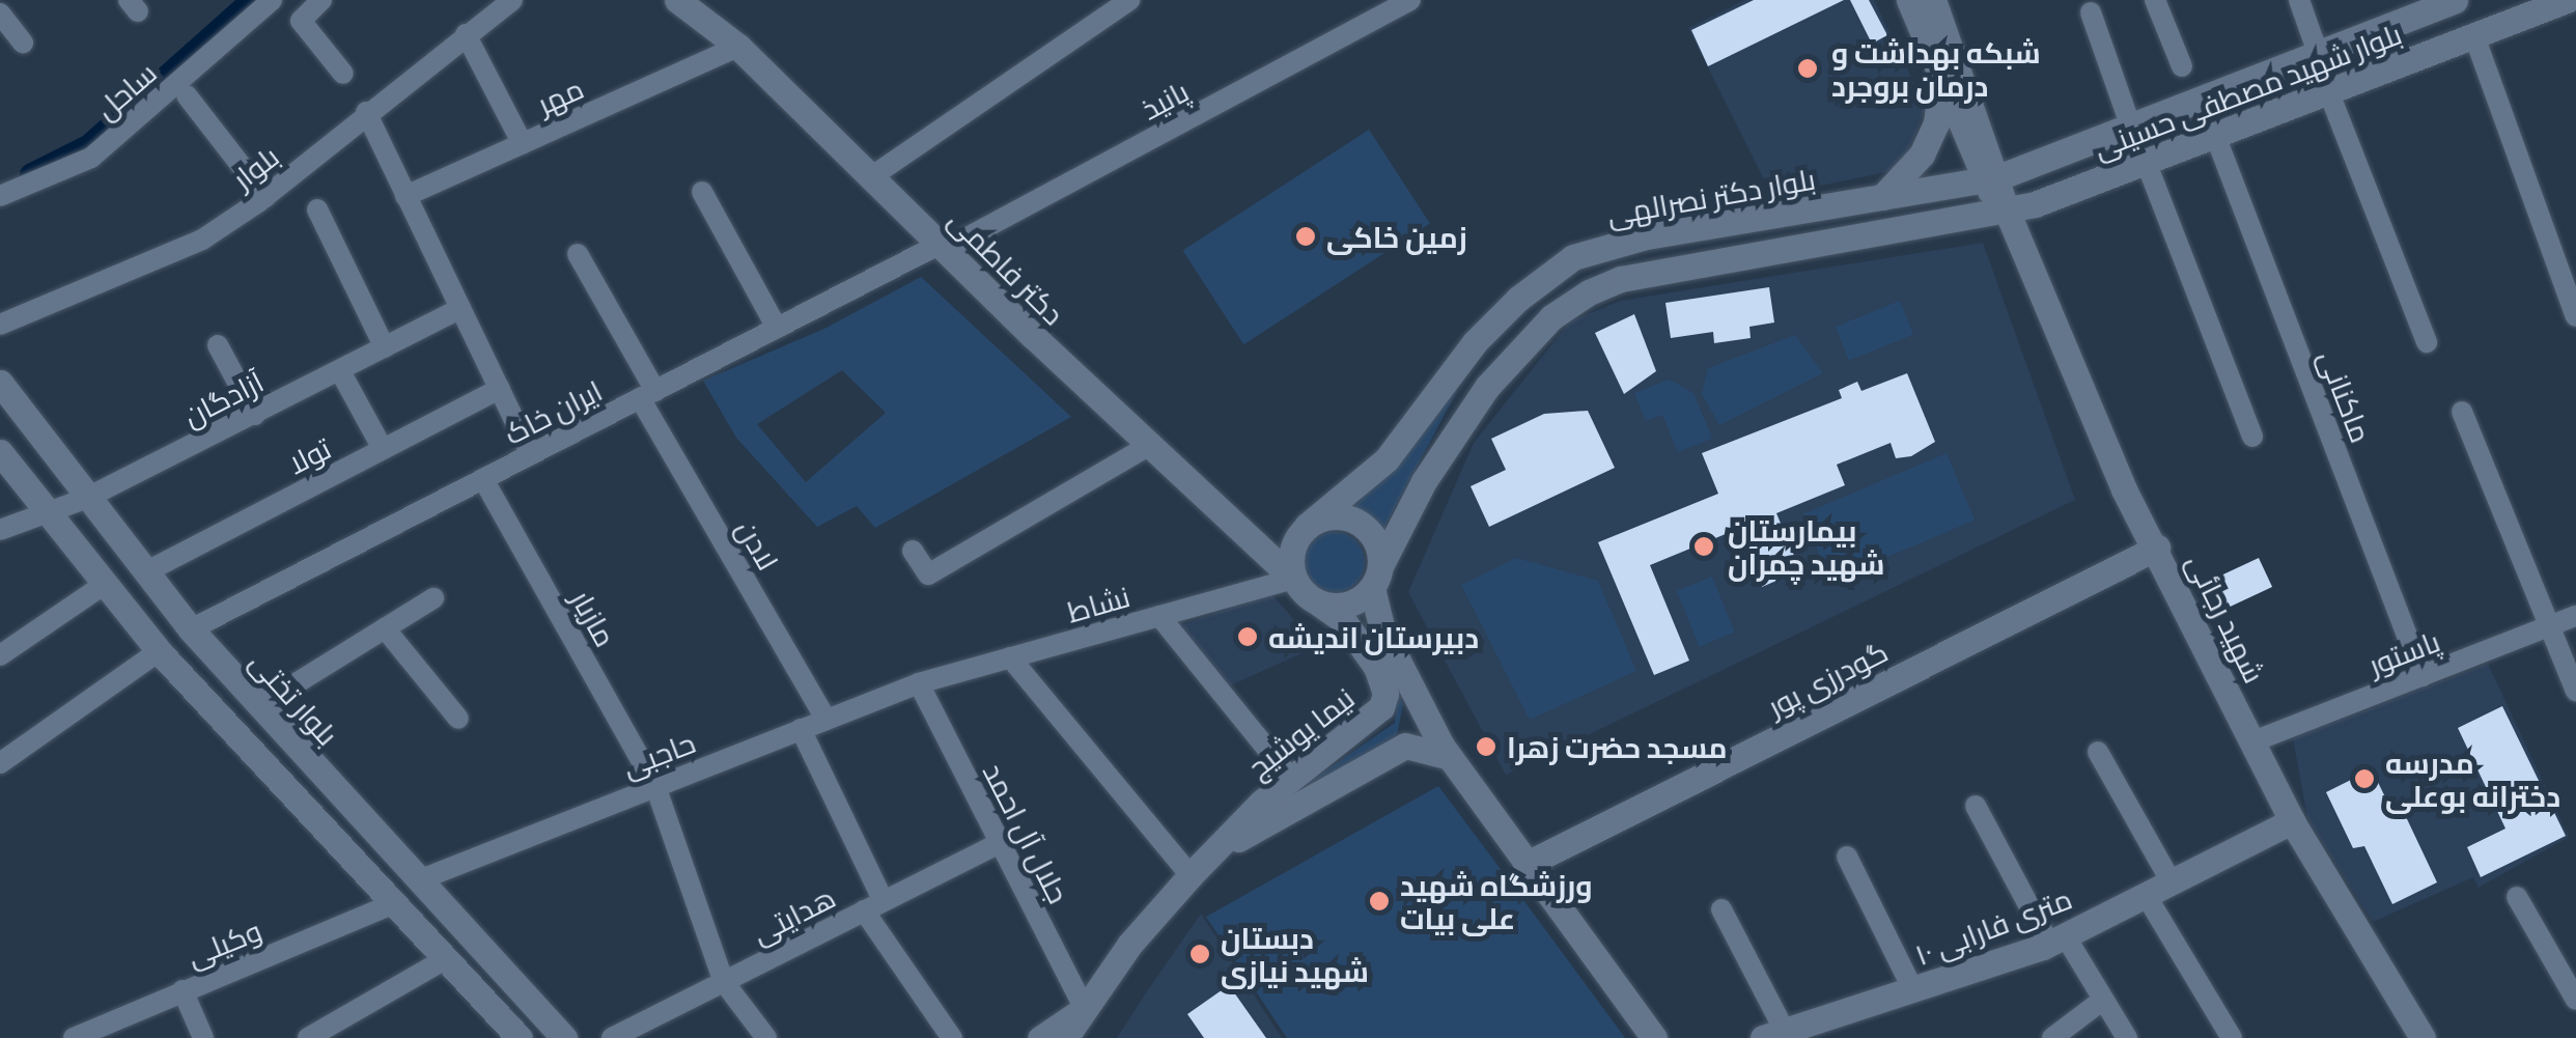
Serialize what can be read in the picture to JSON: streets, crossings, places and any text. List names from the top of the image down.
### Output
{
  "streets": {
    "main road": [
      "بلوار شهید مصطفی حسینی",
      "بلوار دکتر نصرالهی",
      "دکتر فاطمی",
      "شهید رجائی",
      "گودرزی پور",
      "بلوار تختی",
      "نیما یوشیج",
      "۱۰ متری فارابی"
    ],
    "street": [
      "ساحل",
      "مهر",
      "پانیذ",
      "بلوار",
      "ماکنانی",
      "آزادگان",
      "ایران خاک",
      "تولا",
      "لادن",
      "نشاط",
      "مازیار",
      "پاستور",
      "حاجبی",
      "جلال آل احمد",
      "هدایتی",
      "وکیلی"
    ]
  },
  "crossings": [
    ["بلوار شهید مصطفی حسینی", "بلوار دکتر نصرالهی"],
    ["بلوار شهید مصطفی حسینی", "ماکنانی"],
    ["بلوار شهید مصطفی حسینی", "شهید رجائی"],
    ["مهر", "دکتر فاطمی"],
    ["پانیذ", "دکتر فاطمی"],
    ["پانیذ", "ایران خاک"],
    ["بلوار دکتر نصرالهی", "دکتر فاطمی"],
    ["بلوار دکتر نصرالهی", "نشاط"],
    ["بلوار دکتر نصرالهی", "شهید رجائی"],
    ["بلوار دکتر نصرالهی", "نیما یوشیج"],
    ["دکتر فاطمی", "ایران خاک"],
    ["دکتر فاطمی", "نشاط"],
    ["دکتر فاطمی", "نیما یوشیج"],
    ["ماکنانی", "پاستور"],
    ["آزادگان", "بلوار تختی"],
    ["ایران خاک", "لادن"],
    ["ایران خاک", "مازیار"],
    ["ایران خاک", "بلوار تختی"],
    ["تولا", "بلوار تختی"],
    ["لادن", "حاجبی"],
    ["نشاط", "نیما یوشیج"],
    ["نشاط", "حاجبی"],
    ["نشاط", "جلال آل احمد"],
    ["مازیار", "حاجبی"],
    ["مازیار", "هدایتی"],
    ["شهید رجائی", "پاستور"],
    ["شهید رجائی", "گودرزی پور"],
    ["شهید رجائی", "۱۰ متری فارابی"],
    ["بلوار تختی", "حاجبی"],
    ["نیما یوشیج", "جلال آل احمد"],
    ["حاجبی", "جلال آل احمد"],
    ["جلال آل احمد", "هدایتی"]
  ],
  "places": [
    "شبکه بهداشت و درمان بروجرد",
    "زمین خاکی",
    "بیمارستان شهید چمران",
    "دبیرستان اندیشه",
    "مسجد حضرت زهرا",
    "مدرسه دخترانه بوعلی",
    "ورزشگاه شهید علی بیات",
    "دبستان شهید نیازی"
  ]
}
